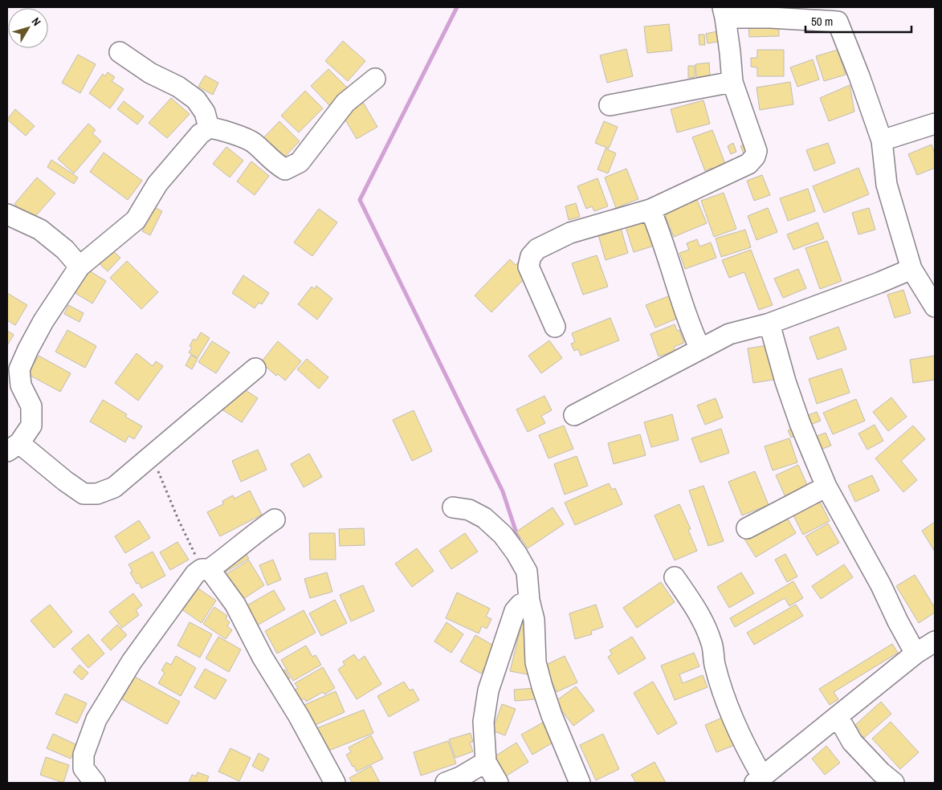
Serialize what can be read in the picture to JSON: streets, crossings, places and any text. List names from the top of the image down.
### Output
{
  "scale_bar": "50 m",
  "north": "top right"
}
